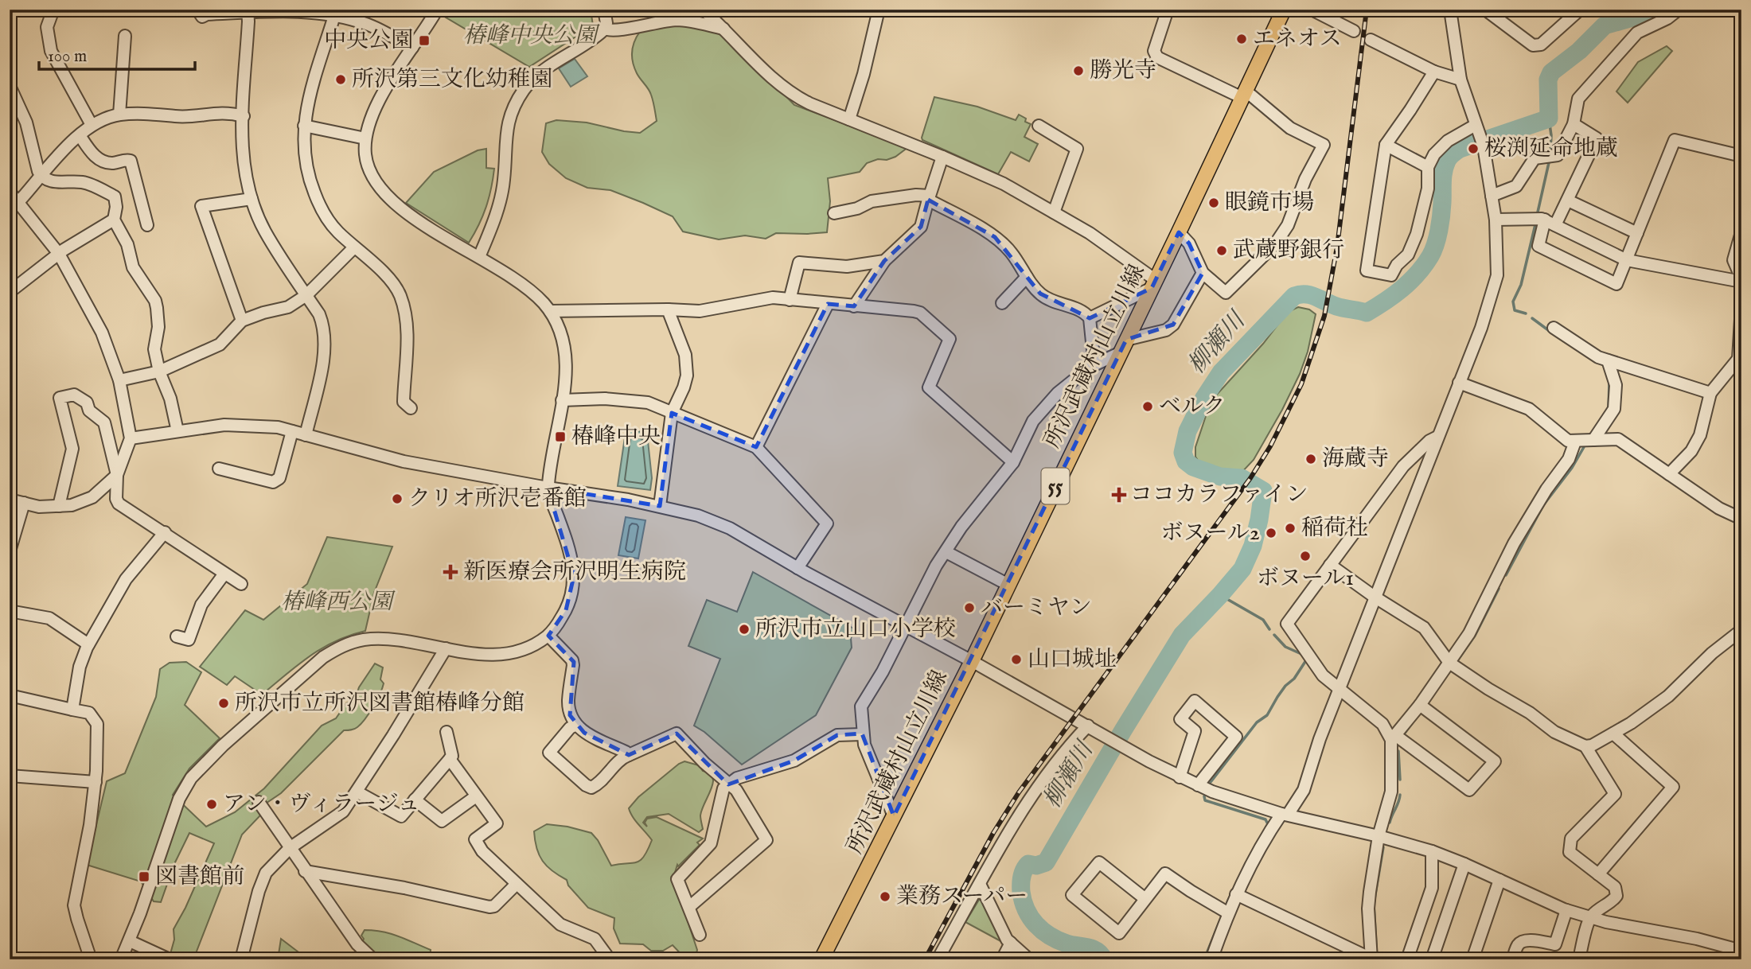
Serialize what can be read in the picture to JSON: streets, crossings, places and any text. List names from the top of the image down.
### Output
{
  "streets": {
    "main road": ["所沢武蔵村山立川線", "55"]
  },
  "water": ["柳瀬川"],
  "parks": ["椿峰中央公園", "椿峰西公園"],
  "places": {
    "other": [
      "エネオス",
      "勝光寺",
      "所沢第三文化幼稚園",
      "桜渕延命地蔵",
      "眼鏡市場",
      "武蔵野銀行",
      "ベルク",
      "海蔵寺",
      "クリオ所沢壱番館",
      "稲荷社",
      "ボヌール2",
      "ボヌール1",
      "バーミヤン",
      "所沢市立山口小学校",
      "山口城址",
      "所沢市立所沢図書館椿峰分館",
      "アン・ヴィラージュ",
      "業務スーパー"
    ],
    "transit": ["中央公園", "椿峰中央", "図書館前"],
    "health": ["ココカラファイン", "新医療会所沢明生病院"]
  },
  "scale_bar": "100 m"
}
